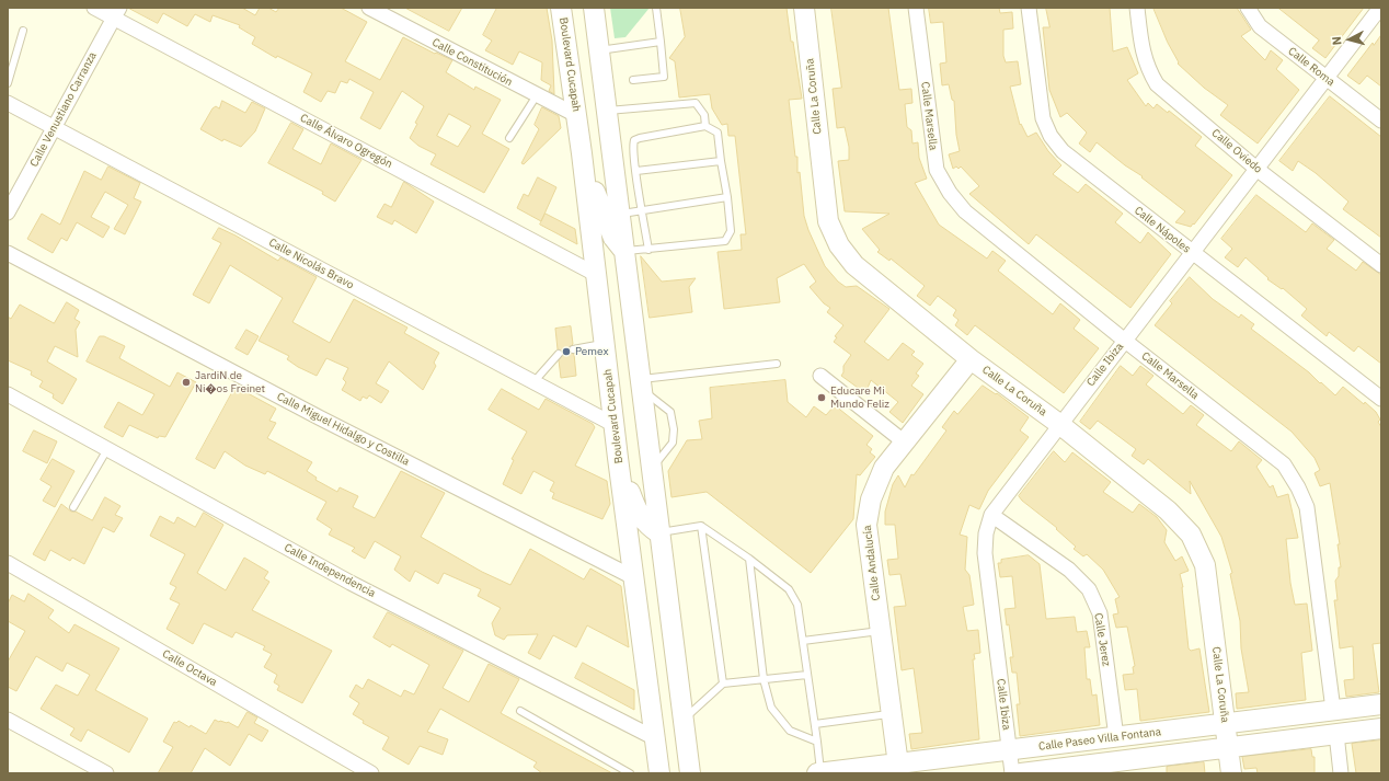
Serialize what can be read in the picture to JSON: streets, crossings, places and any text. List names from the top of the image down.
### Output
{
  "streets": {
    "street": [
      "Calle Constitución",
      "Boulevard Cucapah",
      "Calle Roma",
      "Calle La Coruña",
      "Calle Venustiano Carranza",
      "Calle Marsella",
      "Calle Álvaro Ogregón",
      "Calle Oviedo",
      "Calle Nápoles",
      "Calle Nicolás Bravo",
      "Calle Ibiza",
      "Calle Miguel Hidalgo y Costilla",
      "Calle Andalucía",
      "Calle Independencia",
      "Calle Jerez",
      "Calle Octava",
      "Calle Paseo Villa Fontana"
    ]
  },
  "crossings": [
    ["Calle Constitución", "Boulevard Cucapah"],
    ["Boulevard Cucapah", "Calle Álvaro Ogregón"],
    ["Boulevard Cucapah", "Calle Nicolás Bravo"],
    ["Boulevard Cucapah", "Calle Miguel Hidalgo y Costilla"],
    ["Boulevard Cucapah", "Calle Independencia"],
    ["Calle Roma", "Calle Ibiza"],
    ["Calle La Coruña", "Calle Ibiza"],
    ["Calle La Coruña", "Calle Andalucía"],
    ["Calle La Coruña", "Calle Paseo Villa Fontana"],
    ["Calle Venustiano Carranza", "Calle Álvaro Ogregón"],
    ["Calle Venustiano Carranza", "Calle Nicolás Bravo"],
    ["Calle Marsella", "Calle Ibiza"],
    ["Calle Marsella", "Calle Paseo Villa Fontana"],
    ["Calle Oviedo", "Calle Ibiza"],
    ["Calle Nápoles", "Calle Ibiza"],
    ["Calle Ibiza", "Calle Jerez"],
    ["Calle Ibiza", "Calle Paseo Villa Fontana"],
    ["Calle Andalucía", "Calle Paseo Villa Fontana"],
    ["Calle Jerez", "Calle Paseo Villa Fontana"]
  ],
  "places": ["Pemex", "JardiN de Ni�os Freinet", "Educare Mi Mundo Feliz"],
  "north": "left"
}
